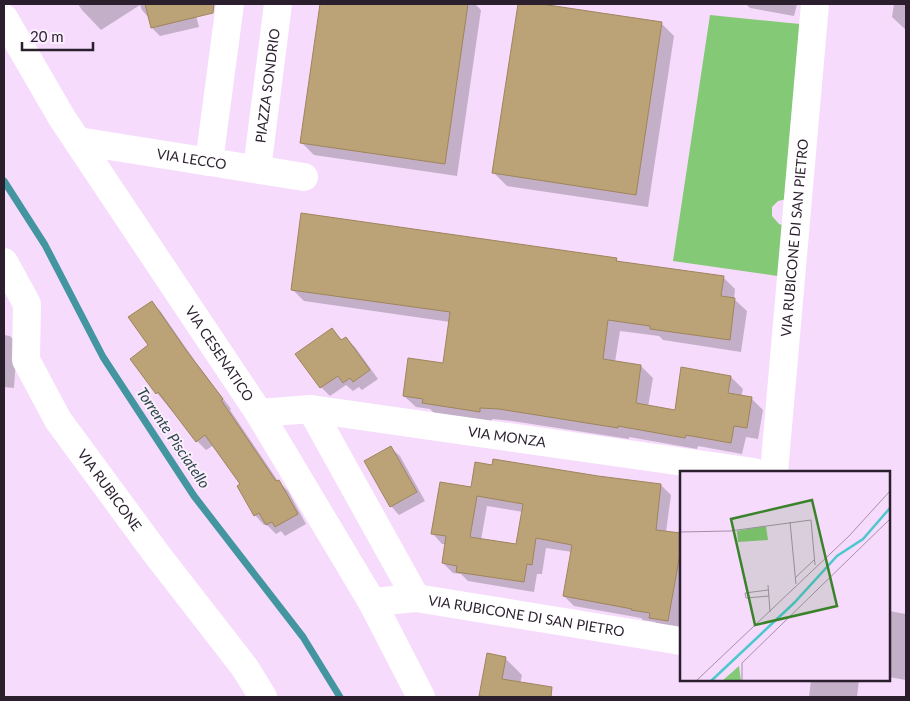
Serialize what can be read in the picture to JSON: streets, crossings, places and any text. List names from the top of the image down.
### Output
{
  "streets": {
    "street": [
      "PIAZZA SONDRIO",
      "VIA LECCO",
      "VIA RUBICONE DI SAN PIETRO",
      "VIA CESENATICO",
      "VIA MONZA",
      "VIA RUBICONE"
    ]
  },
  "crossings": [
    ["PIAZZA SONDRIO", "VIA LECCO"],
    ["VIA LECCO", "VIA CESENATICO"],
    ["VIA RUBICONE DI SAN PIETRO", "VIA CESENATICO"],
    ["VIA CESENATICO", "VIA MONZA"]
  ],
  "water": ["Torrente Pisciatello"],
  "scale_bar": "20 m"
}
